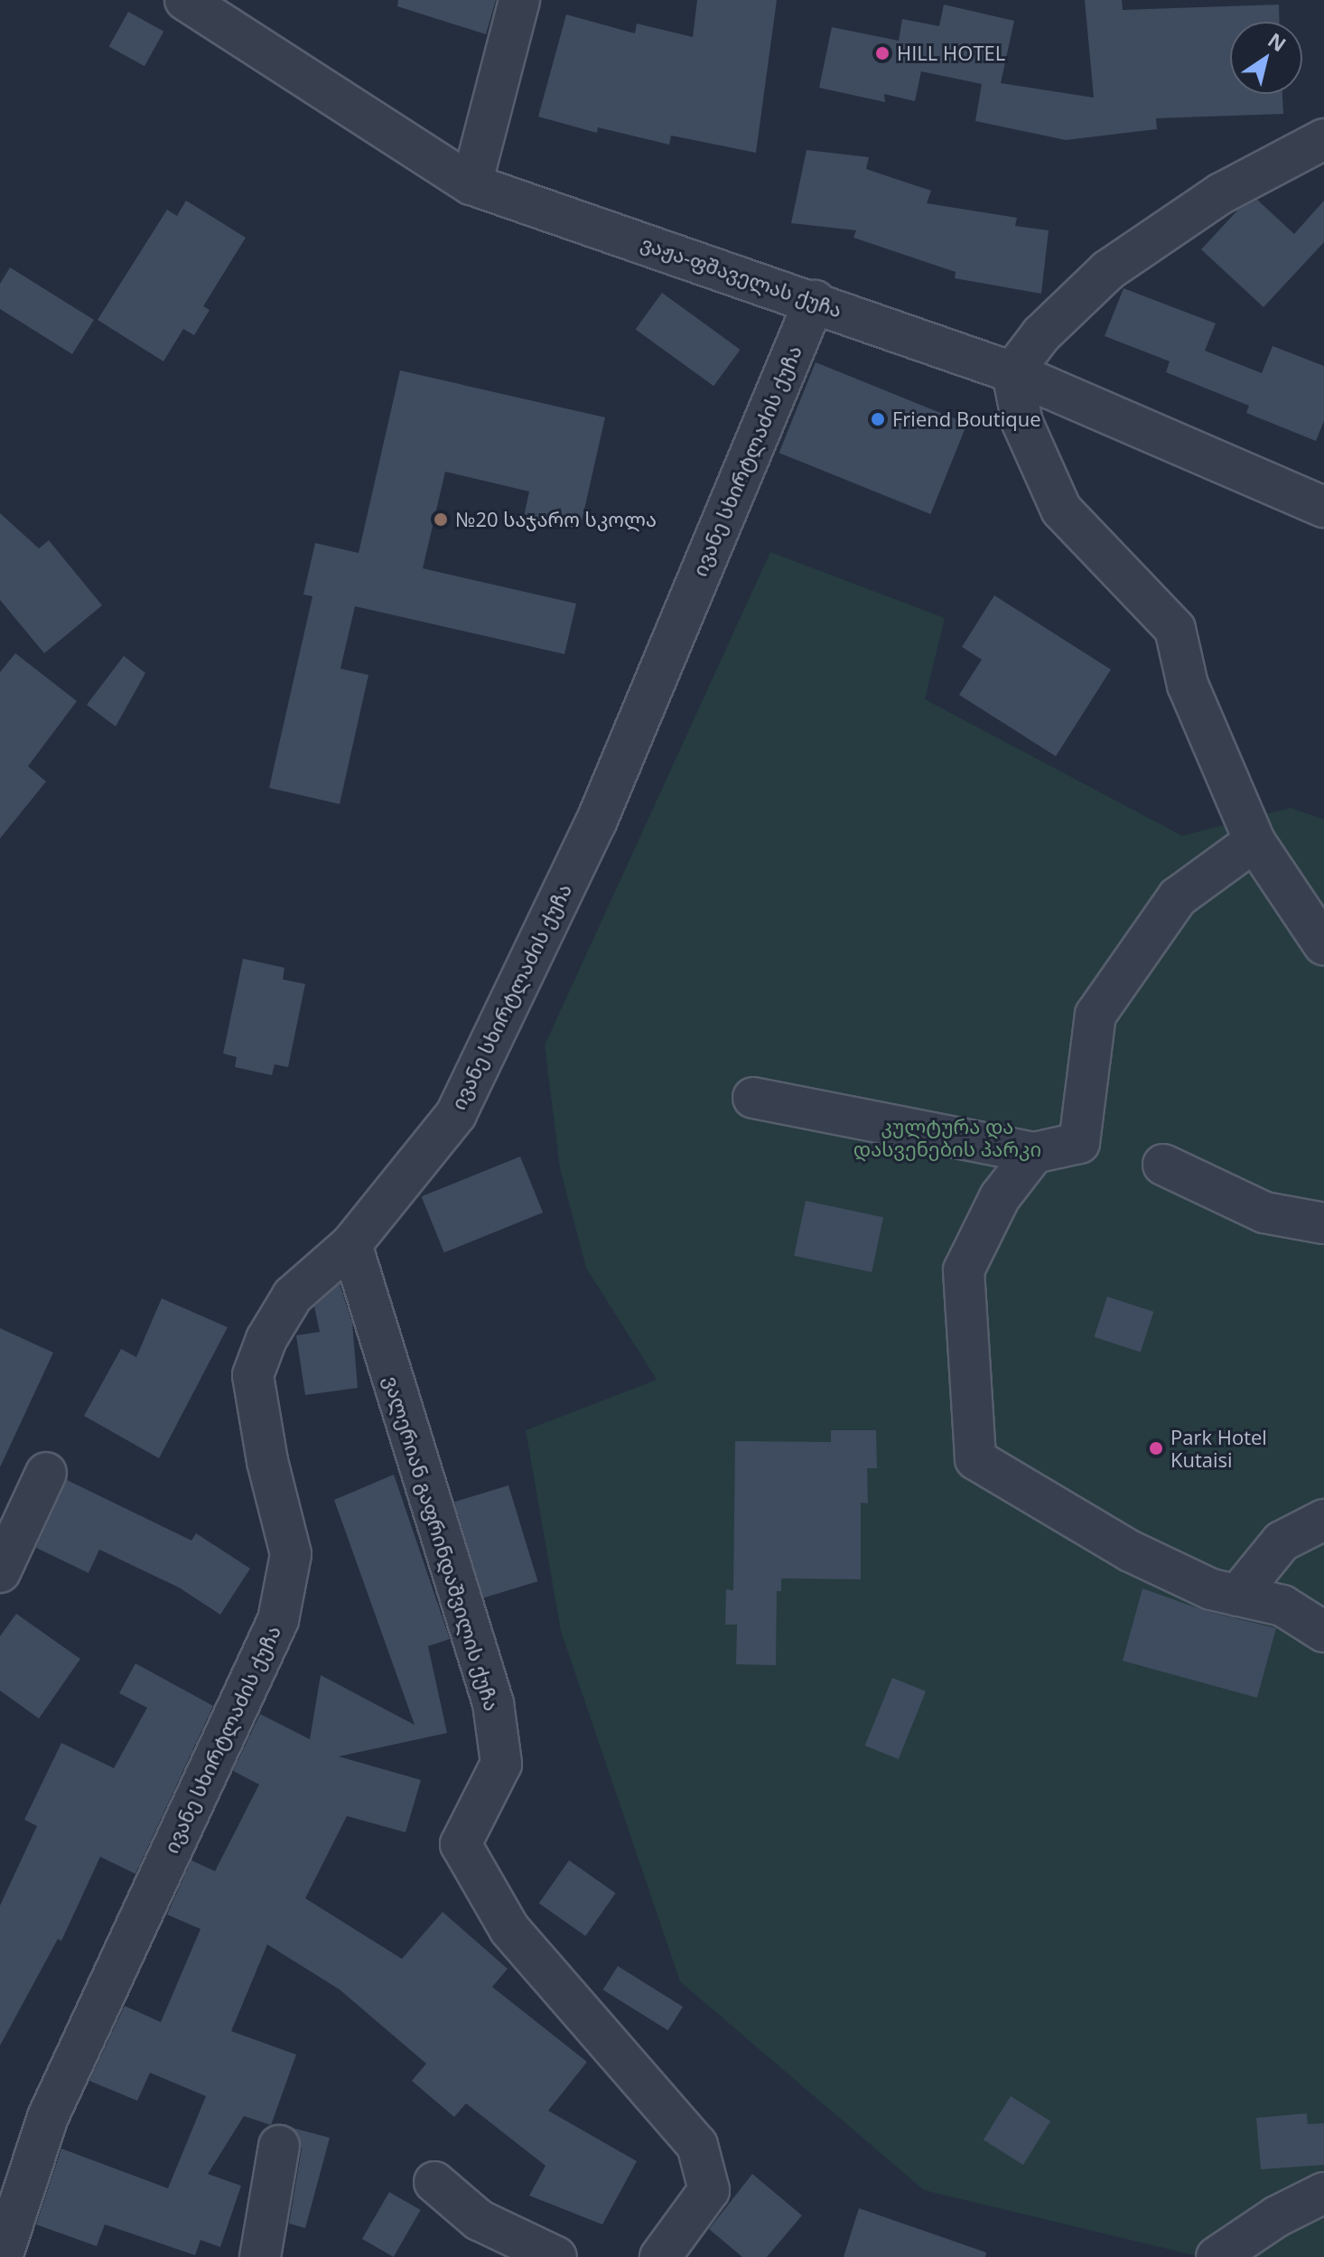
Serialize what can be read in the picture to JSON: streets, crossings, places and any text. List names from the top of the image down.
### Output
{
  "streets": {
    "street": ["ვაჟა-ფშაველას ქუჩა", "ივანე სხირტლაძის ქუჩა", "ვალერიან გაფრინდაშვილის ქუჩა"]
  },
  "crossings": [
    ["ვაჟა-ფშაველას ქუჩა", "ივანე სხირტლაძის ქუჩა"],
    ["ივანე სხირტლაძის ქუჩა", "ვალერიან გაფრინდაშვილის ქუჩა"]
  ],
  "parks": ["კულტურა და დასვენების პარკი"],
  "places": [
    "HILL HOTEL",
    "Friend Boutique",
    "№20 საჯარო სკოლა",
    "Park Hotel Kutaisi"
  ],
  "north": "top right"
}
